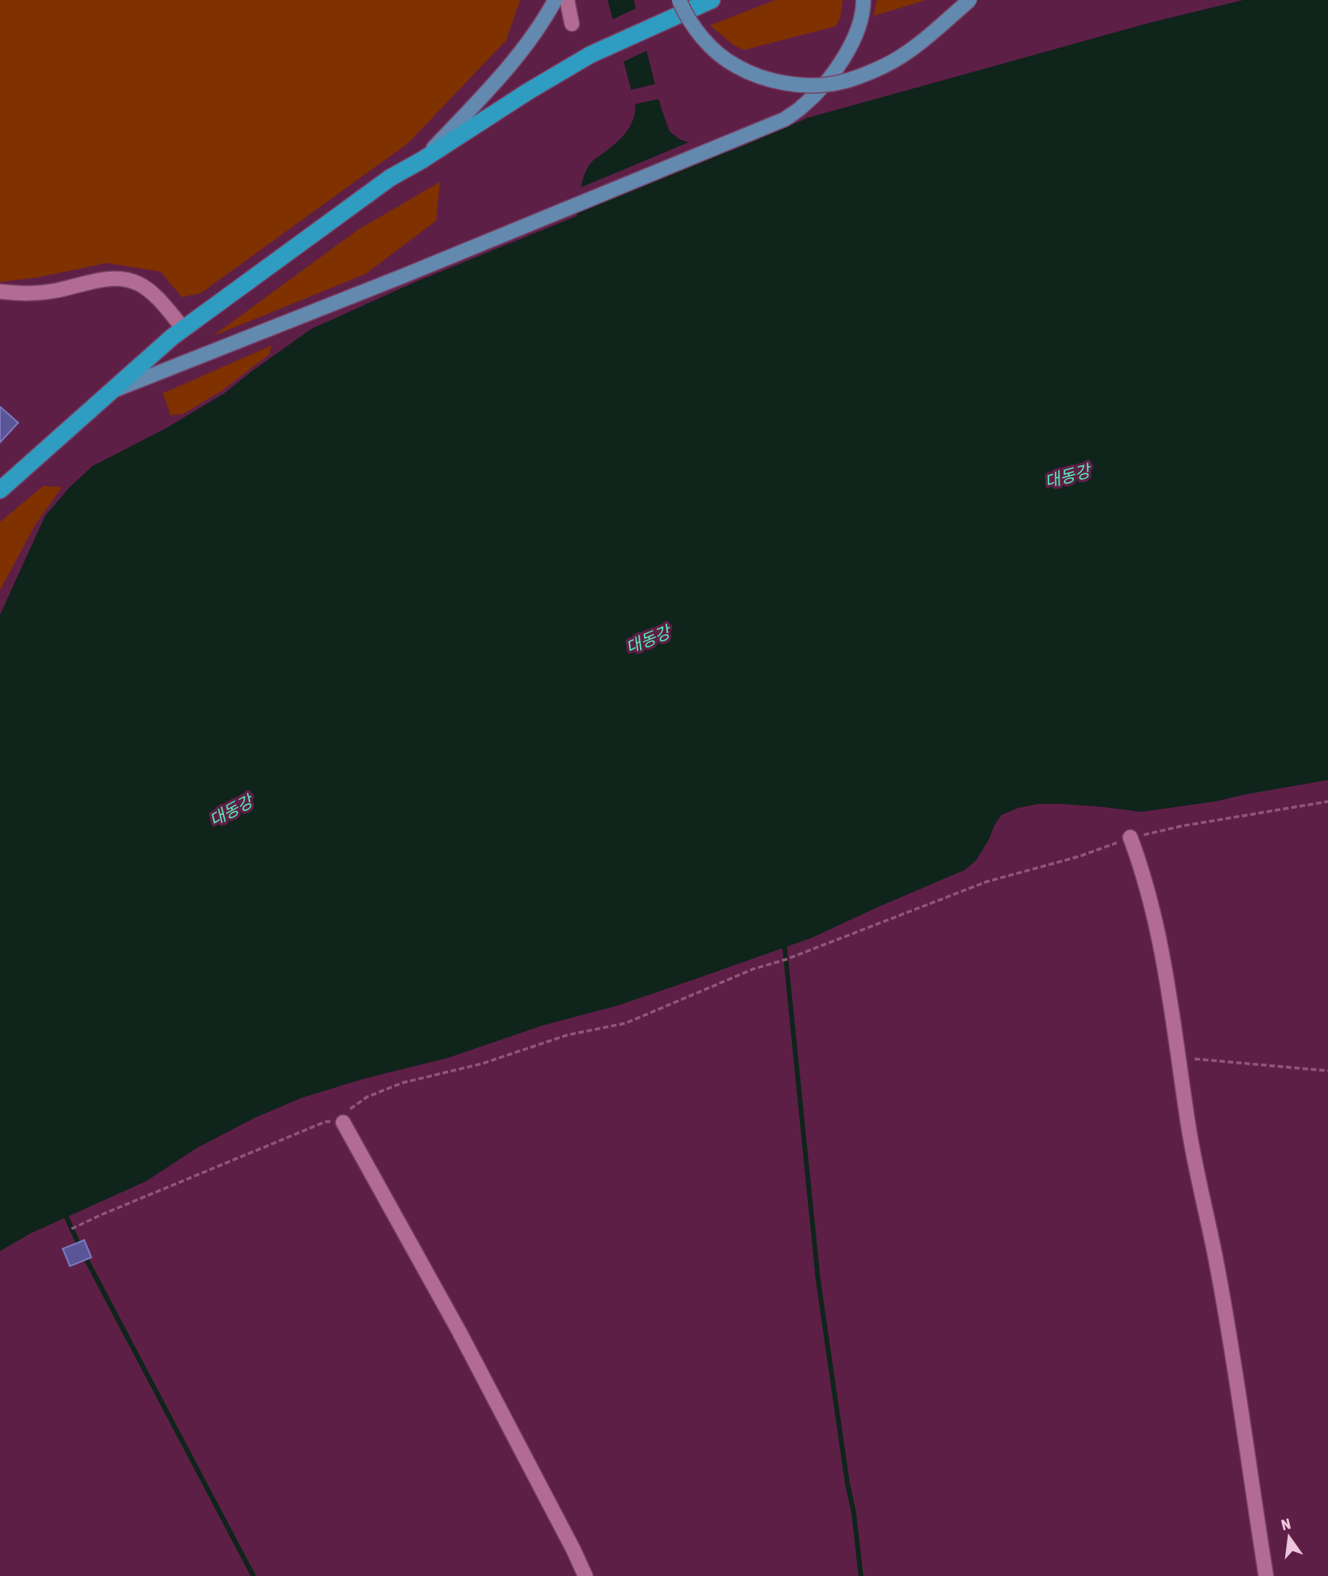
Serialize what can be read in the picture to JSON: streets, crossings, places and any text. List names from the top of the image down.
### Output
{
  "water": ["대동강"],
  "north": "top"
}
